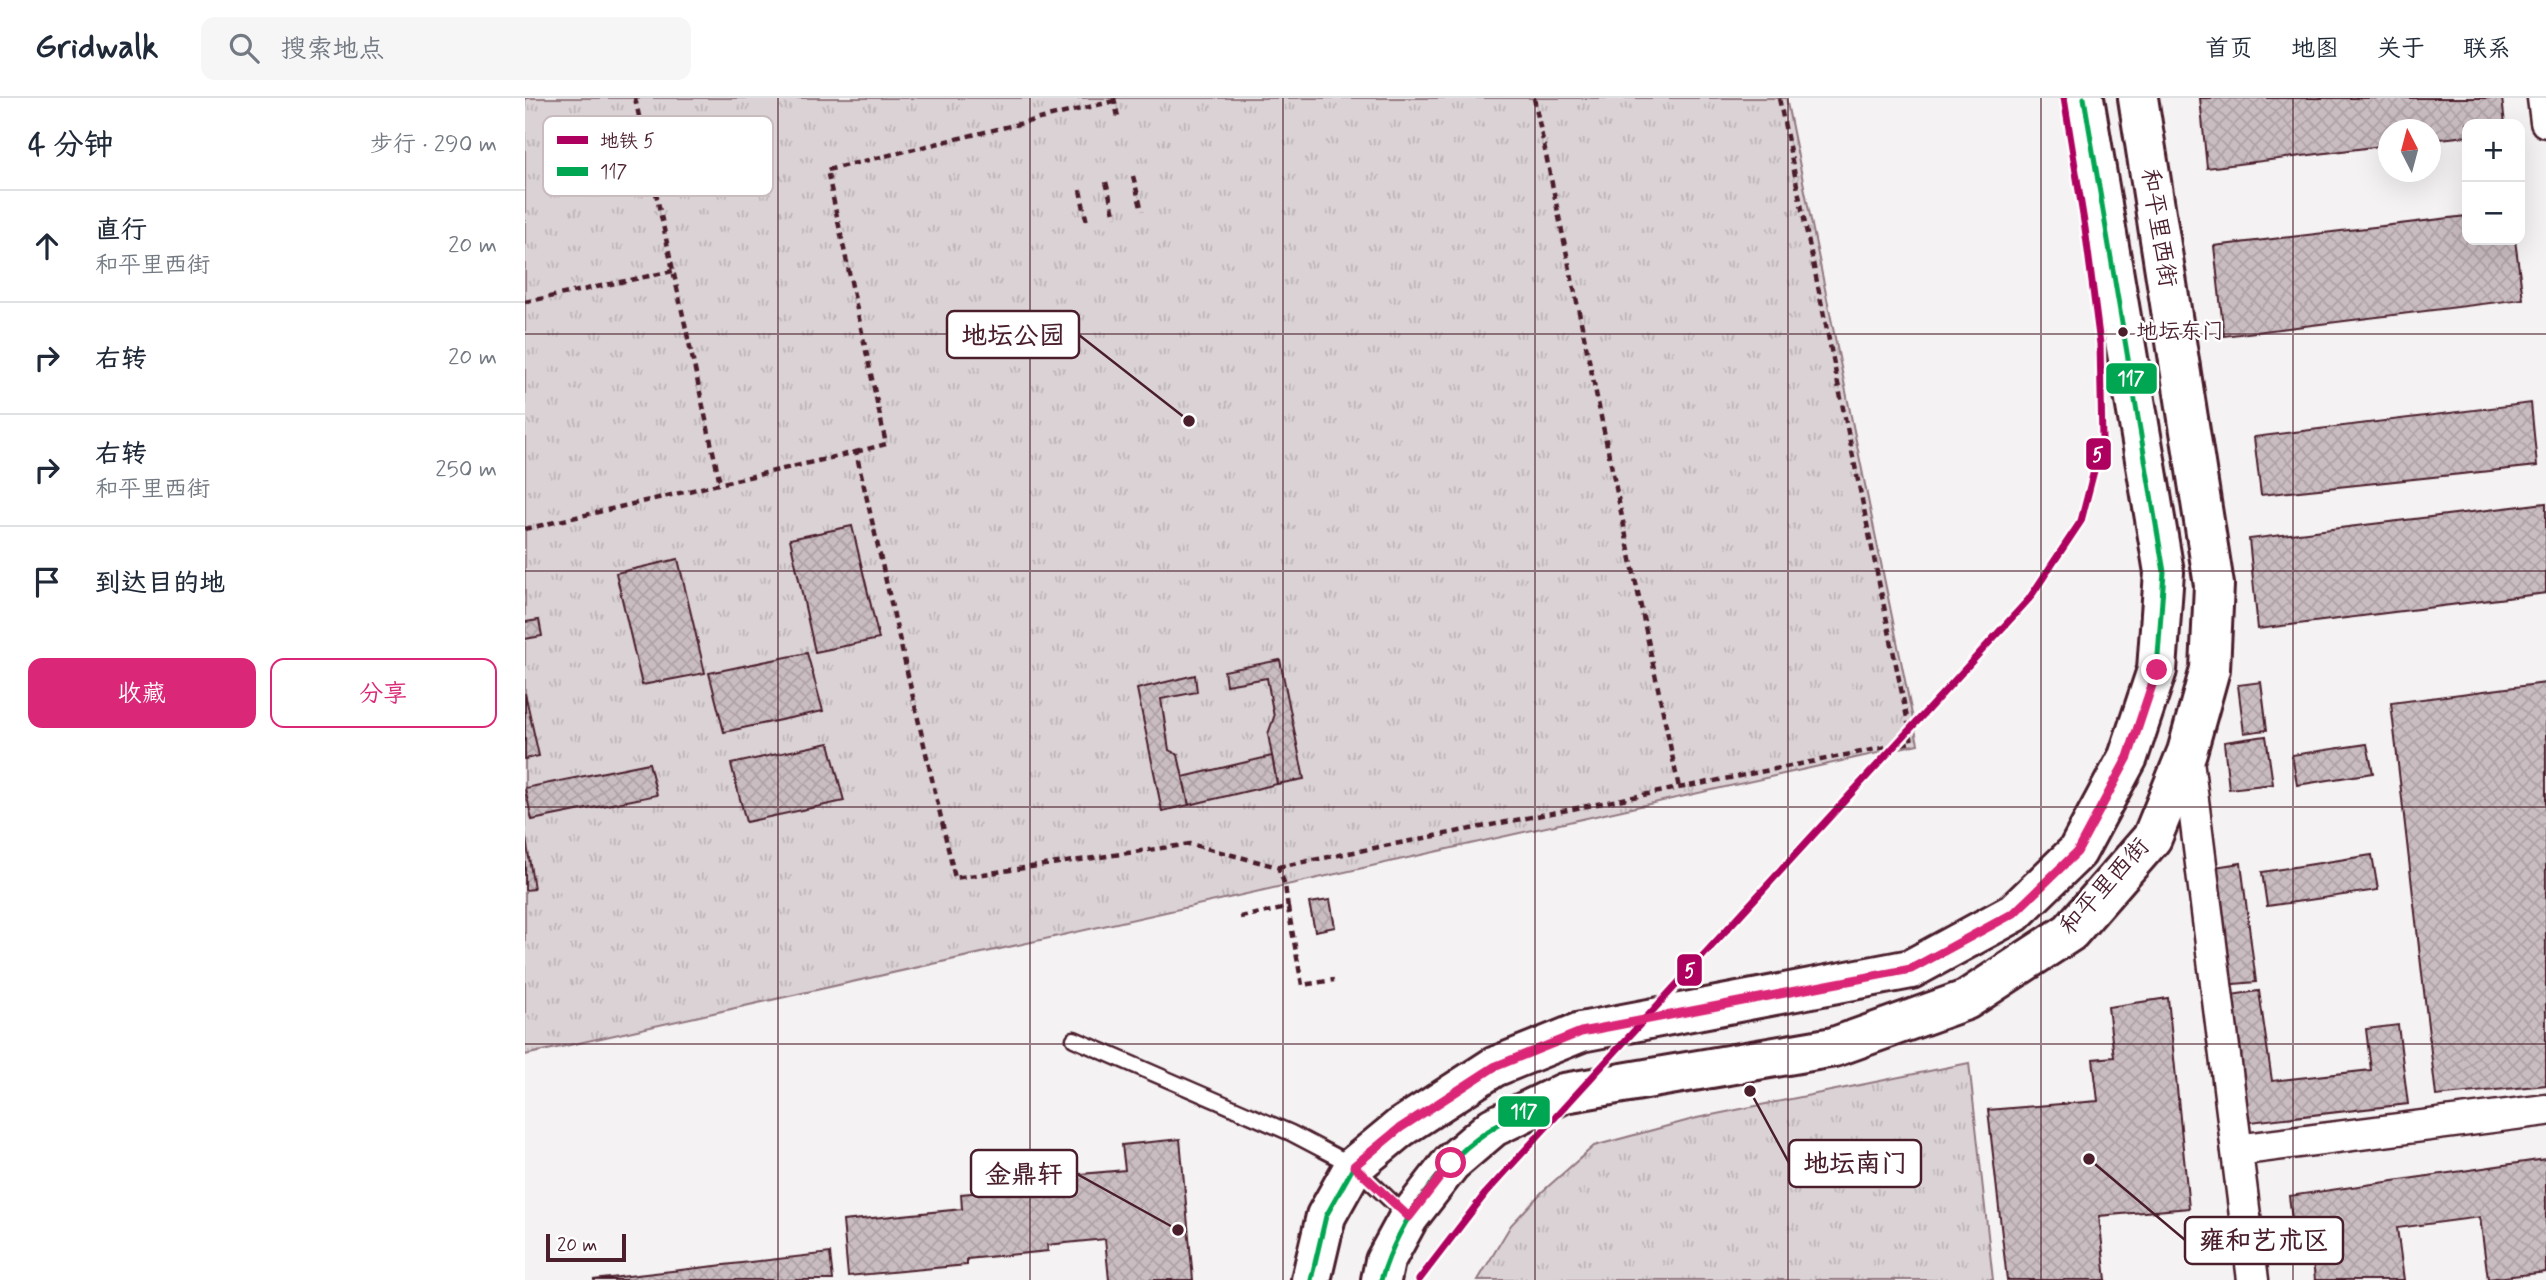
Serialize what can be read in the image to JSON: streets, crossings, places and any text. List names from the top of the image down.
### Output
{
  "streets": {
    "main road": ["和平里西街"]
  },
  "places": [
    "地坛东门",
    "地坛公园",
    "地坛南门",
    "雍和艺术区",
    "金鼎轩"
  ],
  "lines": ["metro line 5", "transit line 117"],
  "legend": ["地铁 5", "117"],
  "scale_bar": "20 m",
  "north": "top",
  "page": {
    "header": "Gridwalk",
    "search": "搜索地点",
    "nav": [
      "首页",
      "地图",
      "关于",
      "联系"
    ],
    "heading": ["4 分钟", "步行 · 290 m"],
    "map_buttons": ["+", "−"],
    "list": [
      ["直行", "和平里西街", "20 m"],
      ["右转", "20 m"],
      ["右转", "和平里西街", "250 m"],
      "到达目的地"
    ],
    "buttons": ["收藏", "分享"],
    "scale": "20 m"
  }
}
